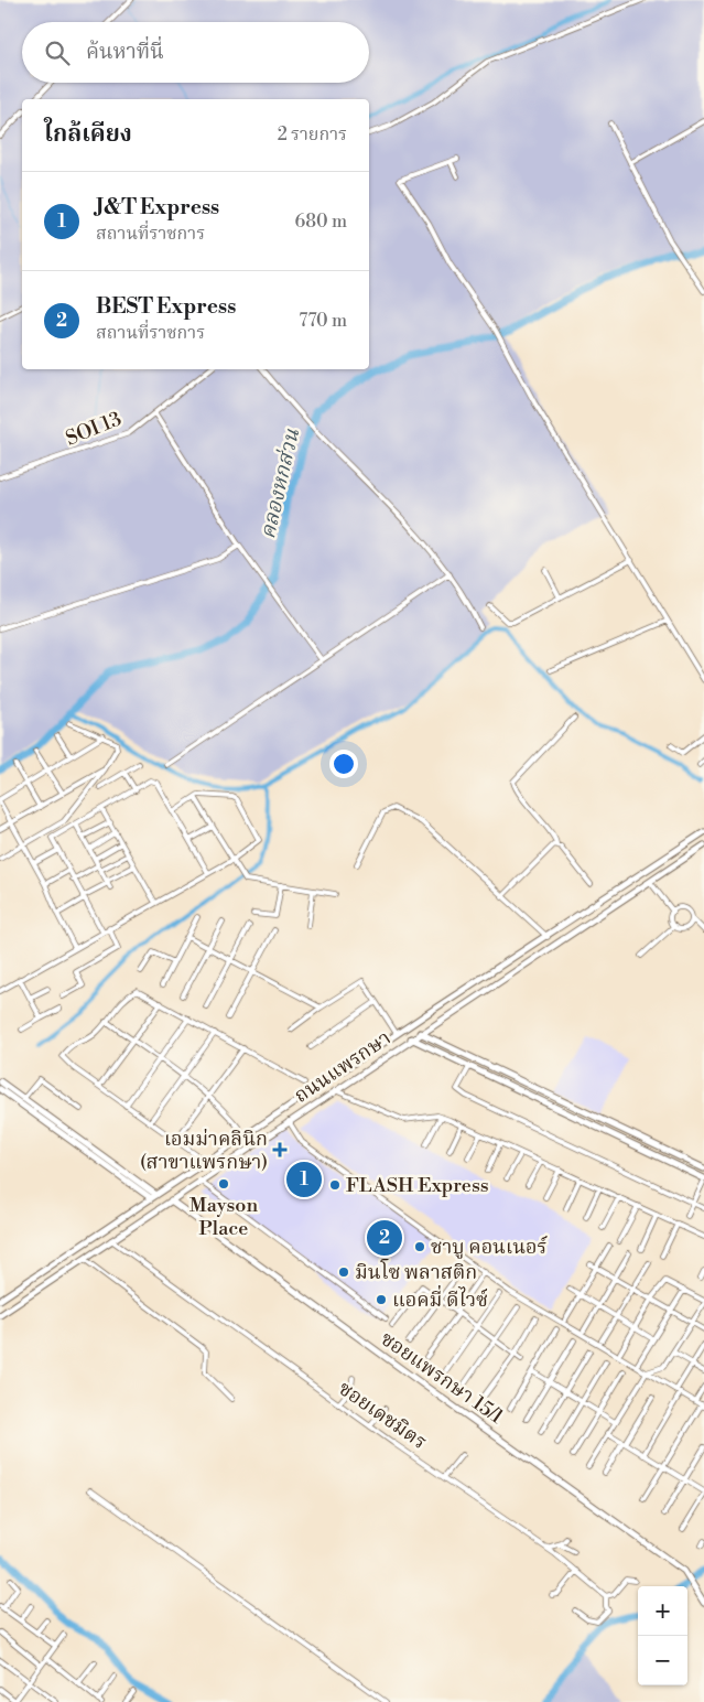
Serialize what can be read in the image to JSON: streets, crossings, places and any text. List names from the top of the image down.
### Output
{
  "streets": {
    "main road": ["ถนนแพรกษา", "ซอยแพรกษา 15/1"],
    "street": ["SOI 13", "ซอยเดชมิตร"]
  },
  "crossings": [
    ["ถนนแพรกษา", "ซอยแพรกษา 15/1"],
    ["ถนนแพรกษา", "ซอยเดชมิตร"]
  ],
  "water": ["คลองหกส่วน"],
  "places": {
    "health": ["เอมม่าคลินิก (สาขาแพรกษา)"],
    "other": [
      "Mayson Place",
      "FLASH Express",
      "ชาบู คอนเนอร์",
      "มินโซ พลาสติก",
      "แอคมี่ ดีไวซ์"
    ]
  },
  "page": {
    "search": "ค้นหาที่นี่",
    "heading": ["ใกล้เคียง", "2 รายการ"],
    "list": [
      {
        "mark": "1",
        "name": "J&T Express",
        "note": "สถานที่ราชการ",
        "value": "680 m"
      },
      {
        "mark": "2",
        "name": "BEST Express",
        "note": "สถานที่ราชการ",
        "value": "770 m"
      }
    ],
    "pins": ["1", "2"],
    "map_buttons": ["+", "−"]
  }
}
